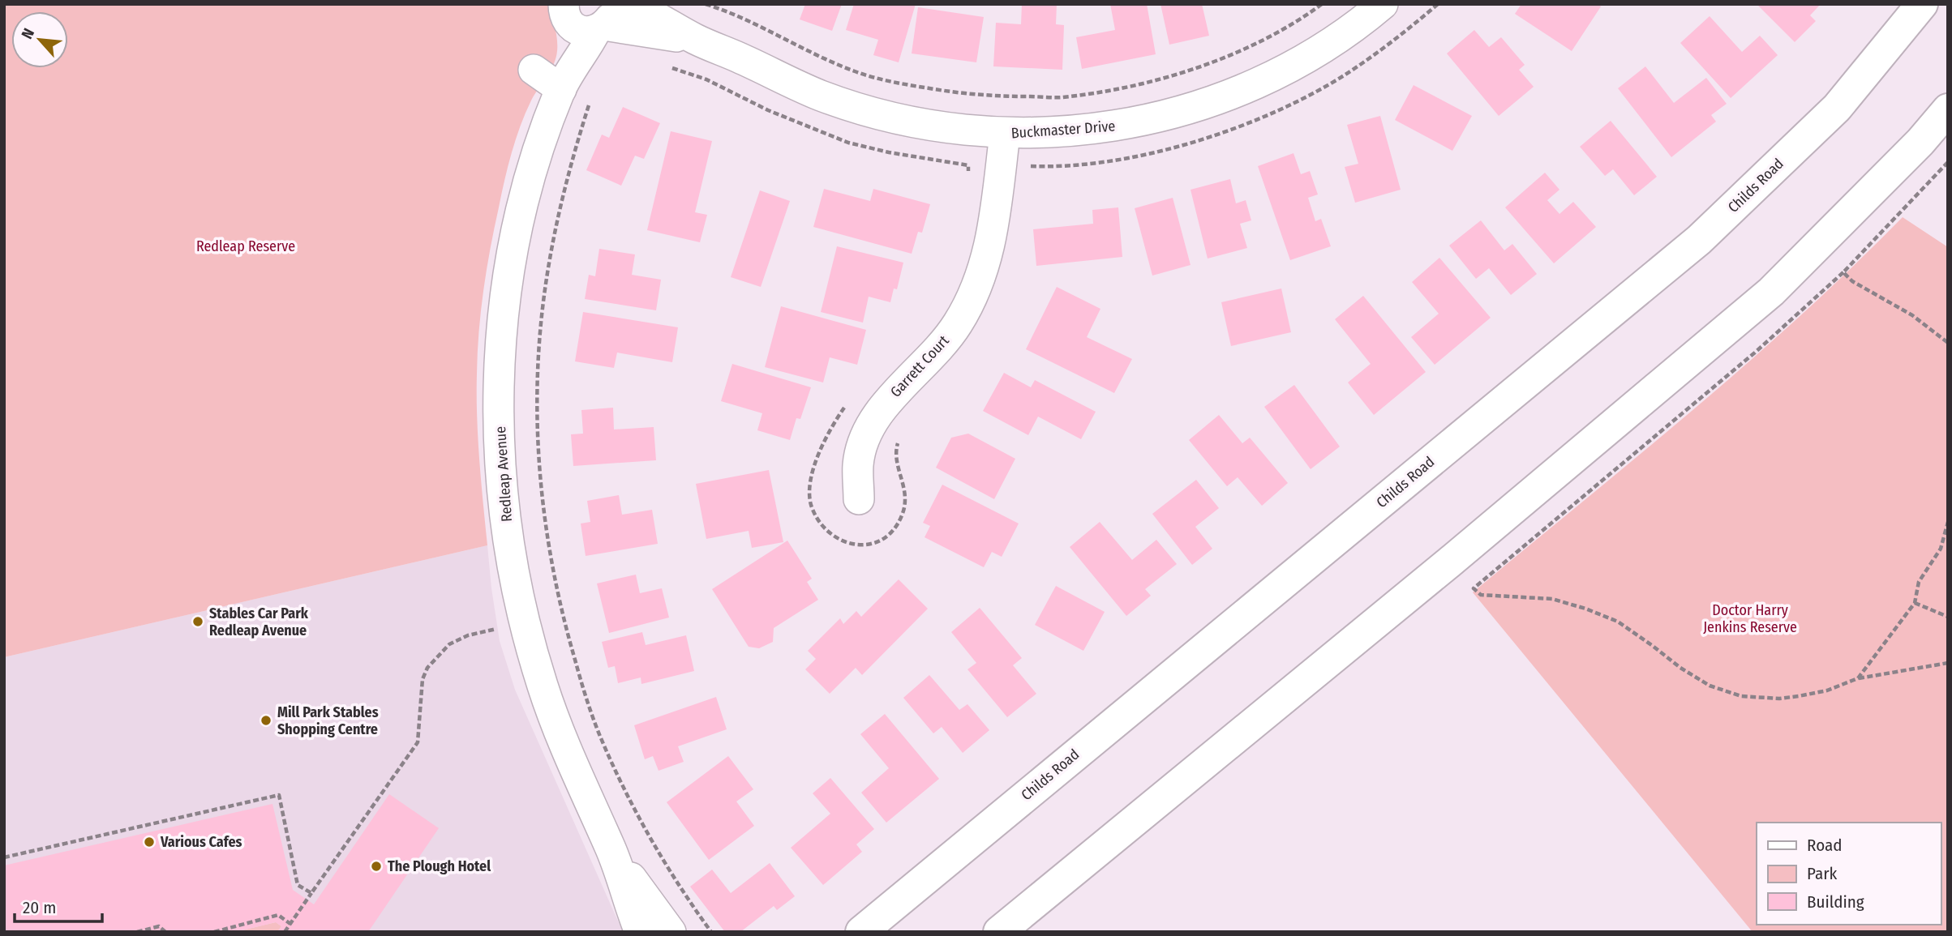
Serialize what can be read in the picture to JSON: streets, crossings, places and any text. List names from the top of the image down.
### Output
{
  "streets": {
    "main road": ["Childs Road"],
    "street": ["Buckmaster Drive", "Garrett Court", "Redleap Avenue"]
  },
  "crossings": [
    ["Buckmaster Drive", "Garrett Court"],
    ["Buckmaster Drive", "Redleap Avenue"]
  ],
  "parks": ["Redleap Reserve", "Doctor Harry Jenkins Reserve"],
  "places": [
    "Stables Car Park Redleap Avenue",
    "Mill Park Stables Shopping Centre",
    "Various Cafes",
    "The Plough Hotel"
  ],
  "legend": ["Road", "Park", "Building"],
  "scale_bar": "20 m",
  "north": "top left"
}
